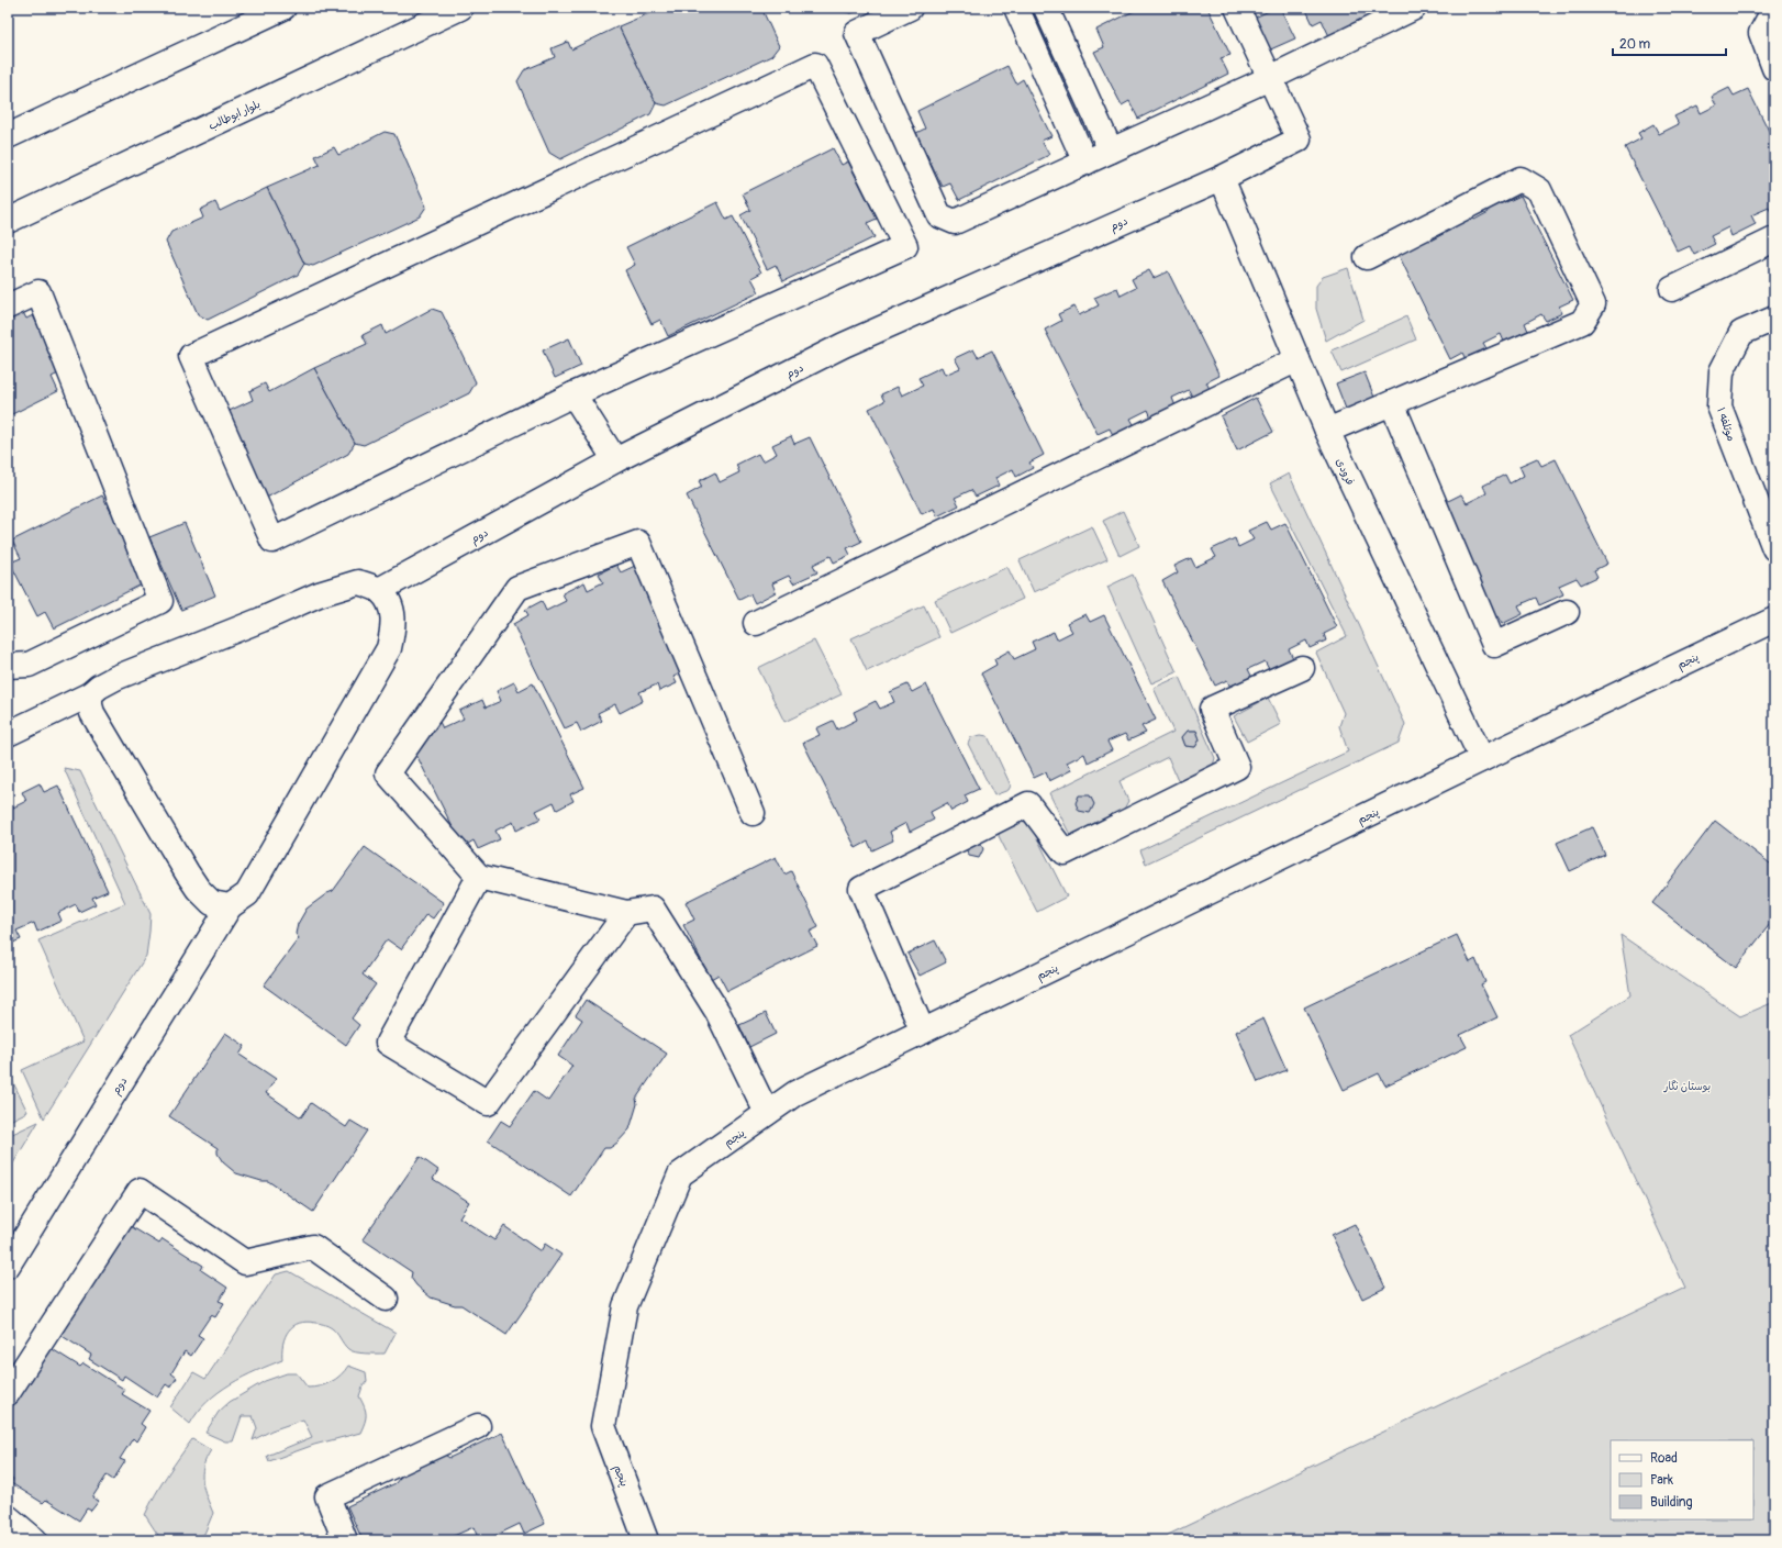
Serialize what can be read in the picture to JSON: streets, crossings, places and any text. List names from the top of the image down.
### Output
{
  "streets": {
    "street": [
      "بلوار ابوطالب",
      "دوم",
      "موتلفه ۱",
      "فرودی",
      "پنجم"
    ]
  },
  "crossings": [
    ["دوم", "فرودی"],
    ["فرودی", "پنجم"]
  ],
  "parks": ["بوستان نگار"],
  "legend": ["Road", "Park", "Building"],
  "scale_bar": "20 m"
}
